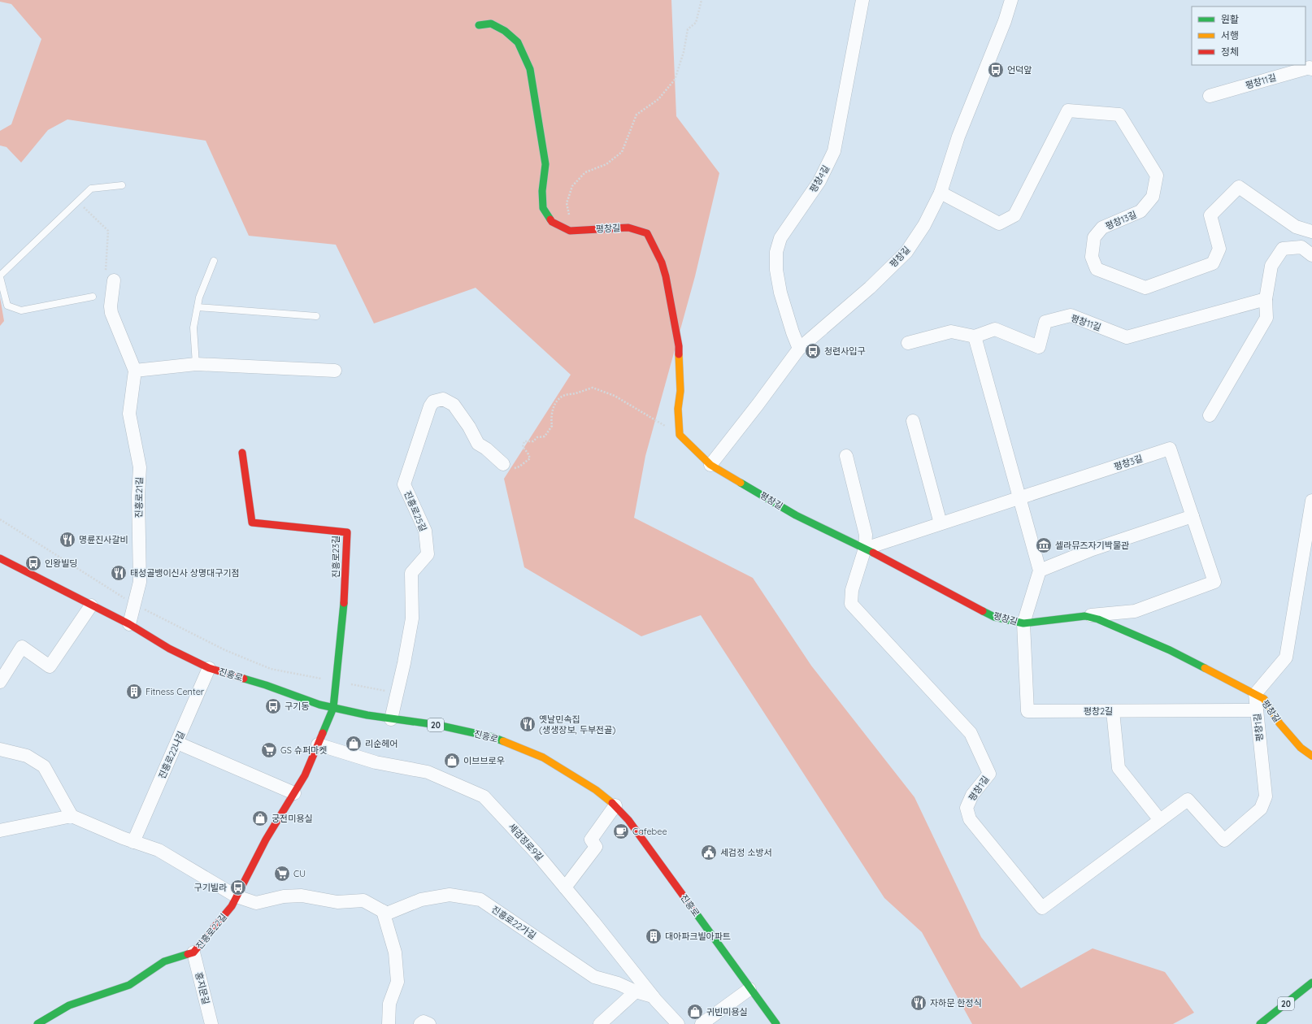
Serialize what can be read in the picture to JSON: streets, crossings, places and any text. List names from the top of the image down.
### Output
{
  "streets": {
    "street": [
      "평창11길",
      "평창4길",
      "평창13길",
      "평창길",
      "평창3길",
      "진흥로21길",
      "진흥로25길",
      "진흥로23길",
      "진흥로",
      "평창2길",
      "20",
      "평창1길",
      "진흥로22나길",
      "세검정로9길",
      "진흥로22가길",
      "진흥로22길",
      "홍지문길"
    ]
  },
  "crossings": [
    ["평창4길", "평창길"],
    ["평창13길", "평창길"],
    ["평창길", "평창3길"],
    ["평창길", "평창2길"],
    ["평창길", "평창1길"],
    ["평창3길", "평창1길"],
    ["진흥로21길", "진흥로"],
    ["진흥로25길", "진흥로"],
    ["진흥로23길", "진흥로"],
    ["진흥로23길", "진흥로22길"],
    ["진흥로", "진흥로22나길"],
    ["진흥로", "진흥로22길"],
    ["평창2길", "평창1길"],
    ["세검정로9길", "진흥로22가길"],
    ["세검정로9길", "진흥로22길"],
    ["진흥로22길", "홍지문길"]
  ],
  "places": {
    "bus stop": [
      "언덕앞",
      "청련사입구",
      "인왕빌딩",
      "구기동",
      "구기빌라"
    ],
    "restaurant": [
      "명륜진사갈비",
      "태성골뱅이신사 상명대구기점",
      "옛날민속집 (생생장보, 두부전골)",
      "자하문 한정식"
    ],
    "museum": ["셀라뮤즈자기박물관"],
    "building": ["Fitness Center", "대아파크빌아파트"],
    "shop": [
      "리순헤어",
      "이브브로우",
      "궁전미용실",
      "귀빈미용실"
    ],
    "supermarket": ["GS 슈퍼마켓", "CU"],
    "cafe": ["Cafebee"],
    "public building": ["세검정 소방서"]
  },
  "legend": ["원활", "서행", "정체"]
}
